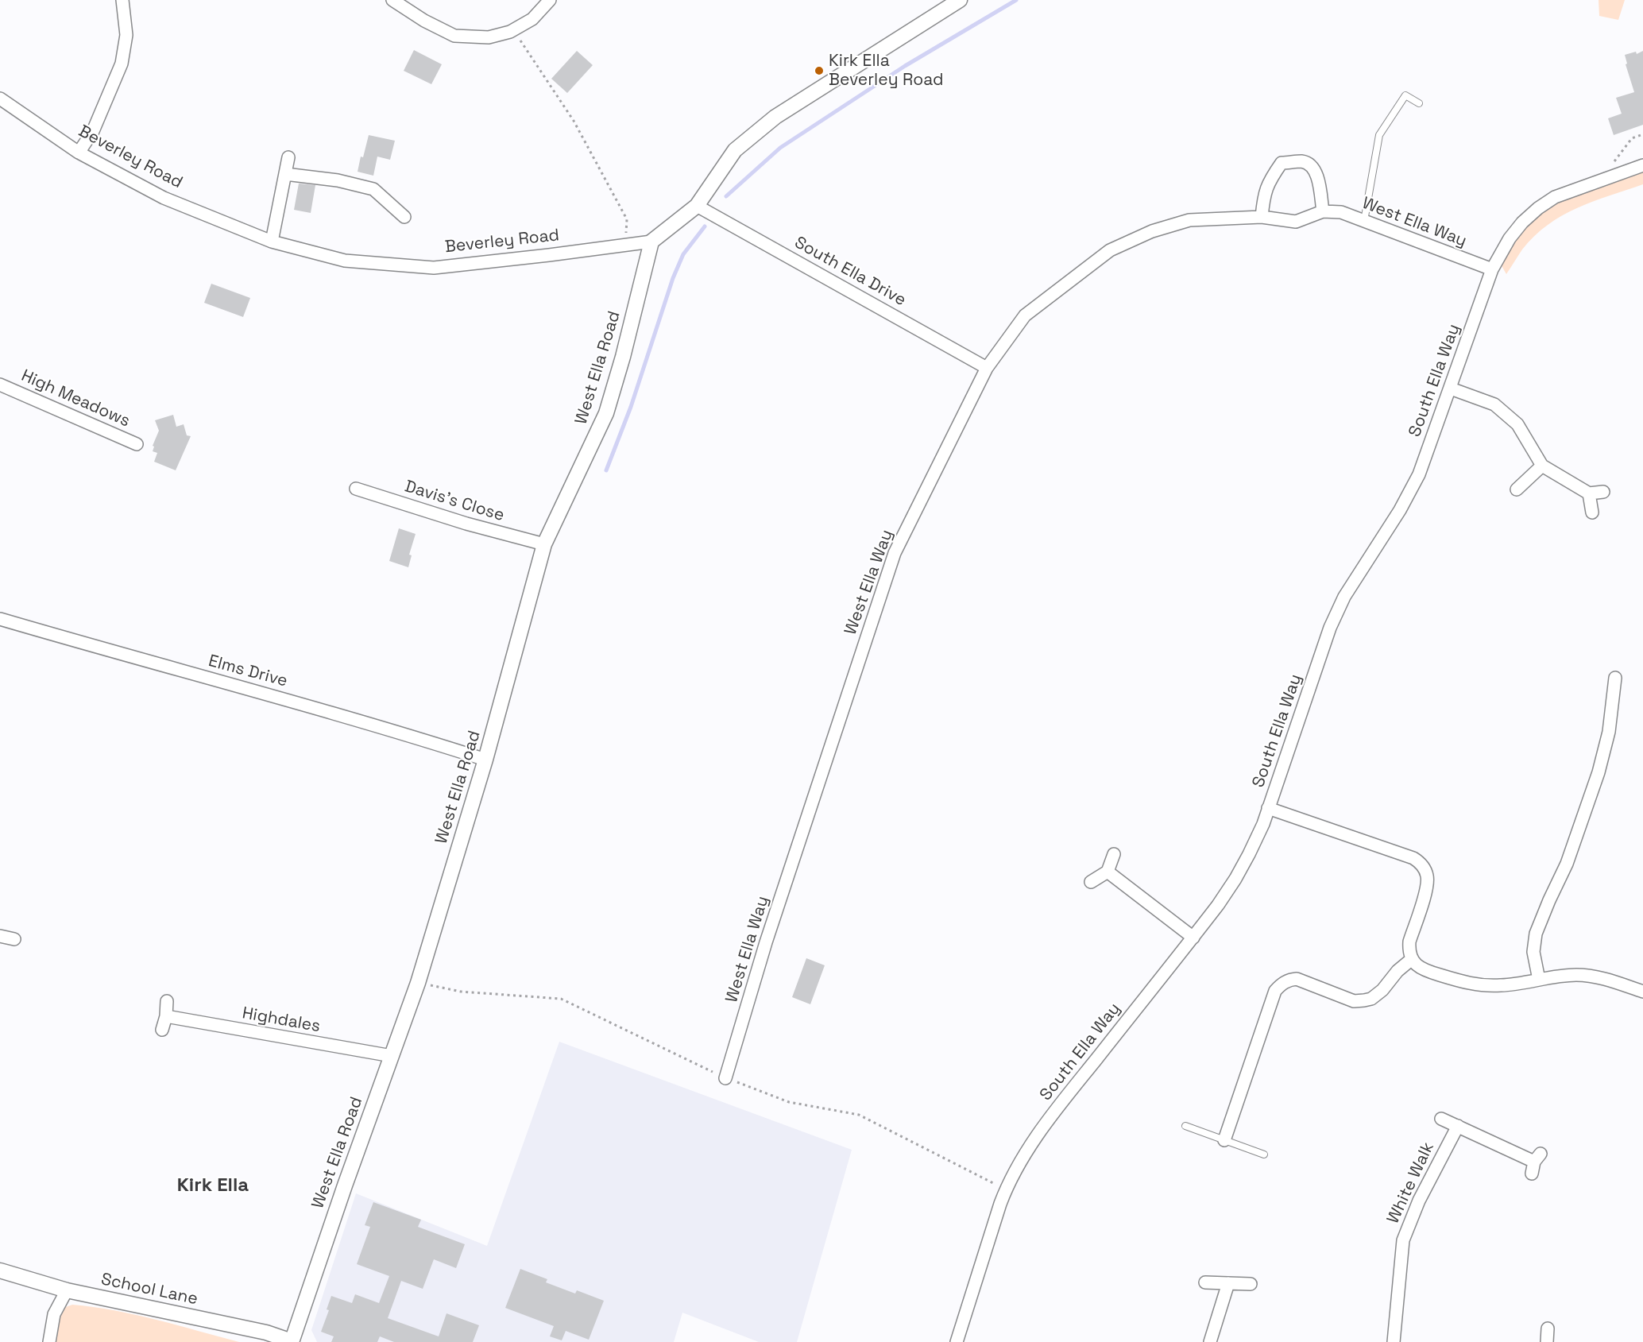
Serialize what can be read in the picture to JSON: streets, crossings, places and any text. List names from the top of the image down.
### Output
{
  "streets": {
    "street": [
      "Beverley Road",
      "West Ella Way",
      "South Ella Drive",
      "West Ella Road",
      "South Ella Way",
      "High Meadows",
      "Davis's Close",
      "Elms Drive",
      "Highdales",
      "White Walk",
      "School Lane"
    ]
  },
  "crossings": [
    ["Beverley Road", "West Ella Road"],
    ["West Ella Way", "South Ella Drive"],
    ["West Ella Way", "South Ella Way"],
    ["West Ella Road", "Davis's Close"],
    ["West Ella Road", "Elms Drive"],
    ["West Ella Road", "Highdales"],
    ["West Ella Road", "School Lane"]
  ],
  "districts": ["Kirk Ella"],
  "places": ["Kirk Ella Beverley Road"]
}
